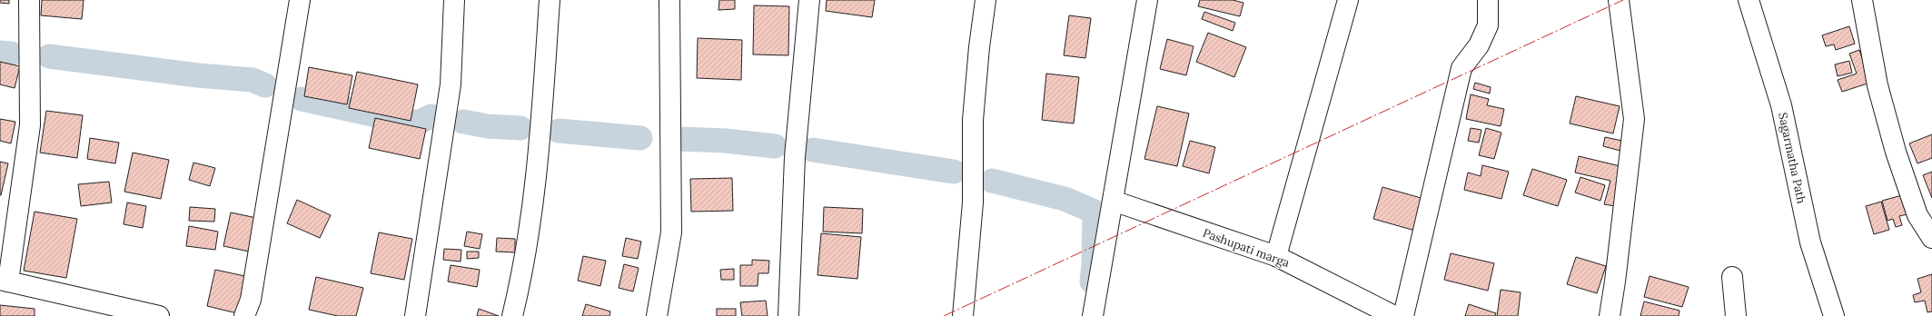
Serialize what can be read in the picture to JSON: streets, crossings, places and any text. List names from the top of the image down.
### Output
{
  "streets": {
    "street": ["Sagarmatha Path", "Pashupati marga"]
  }
}
